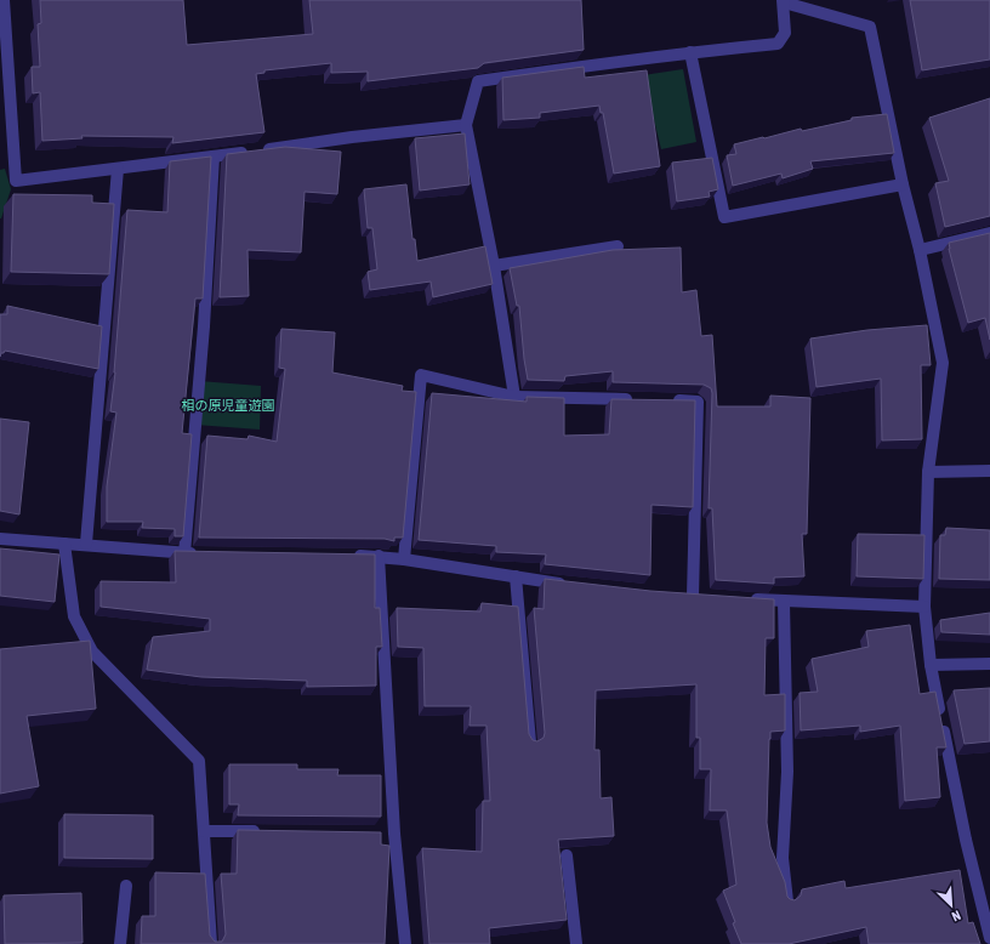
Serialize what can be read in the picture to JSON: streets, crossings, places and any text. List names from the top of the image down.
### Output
{
  "parks": ["相の原児童遊園"],
  "north": "bottom right"
}
